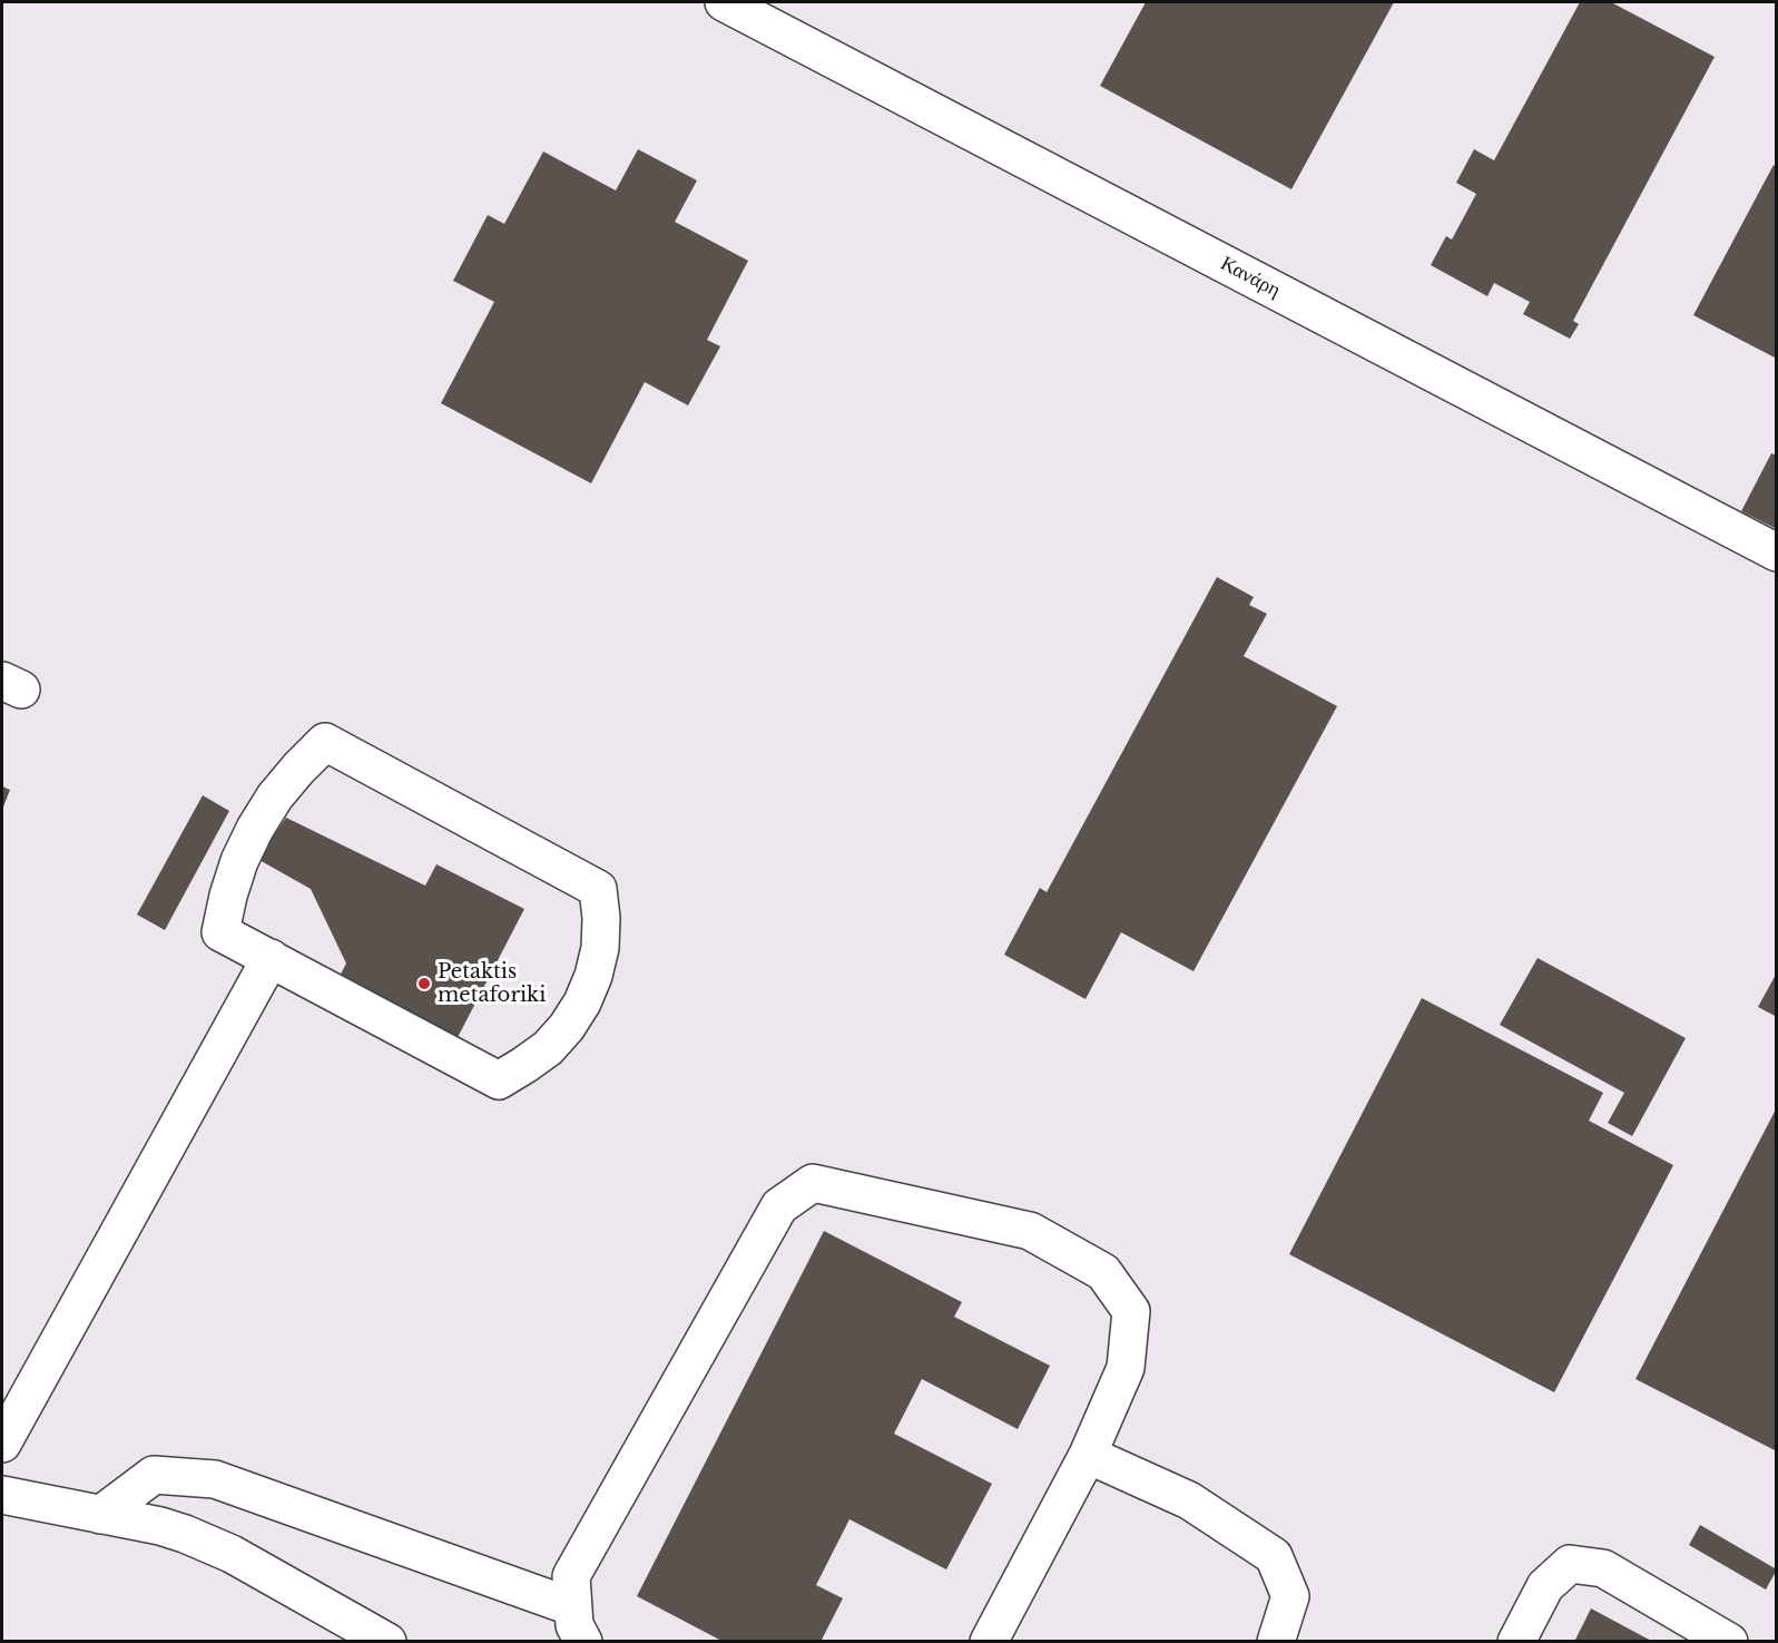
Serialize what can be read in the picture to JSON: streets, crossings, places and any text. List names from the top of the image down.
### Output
{
  "streets": {
    "street": ["Κανάρη"]
  },
  "places": ["Petaktis metaforiki"]
}
